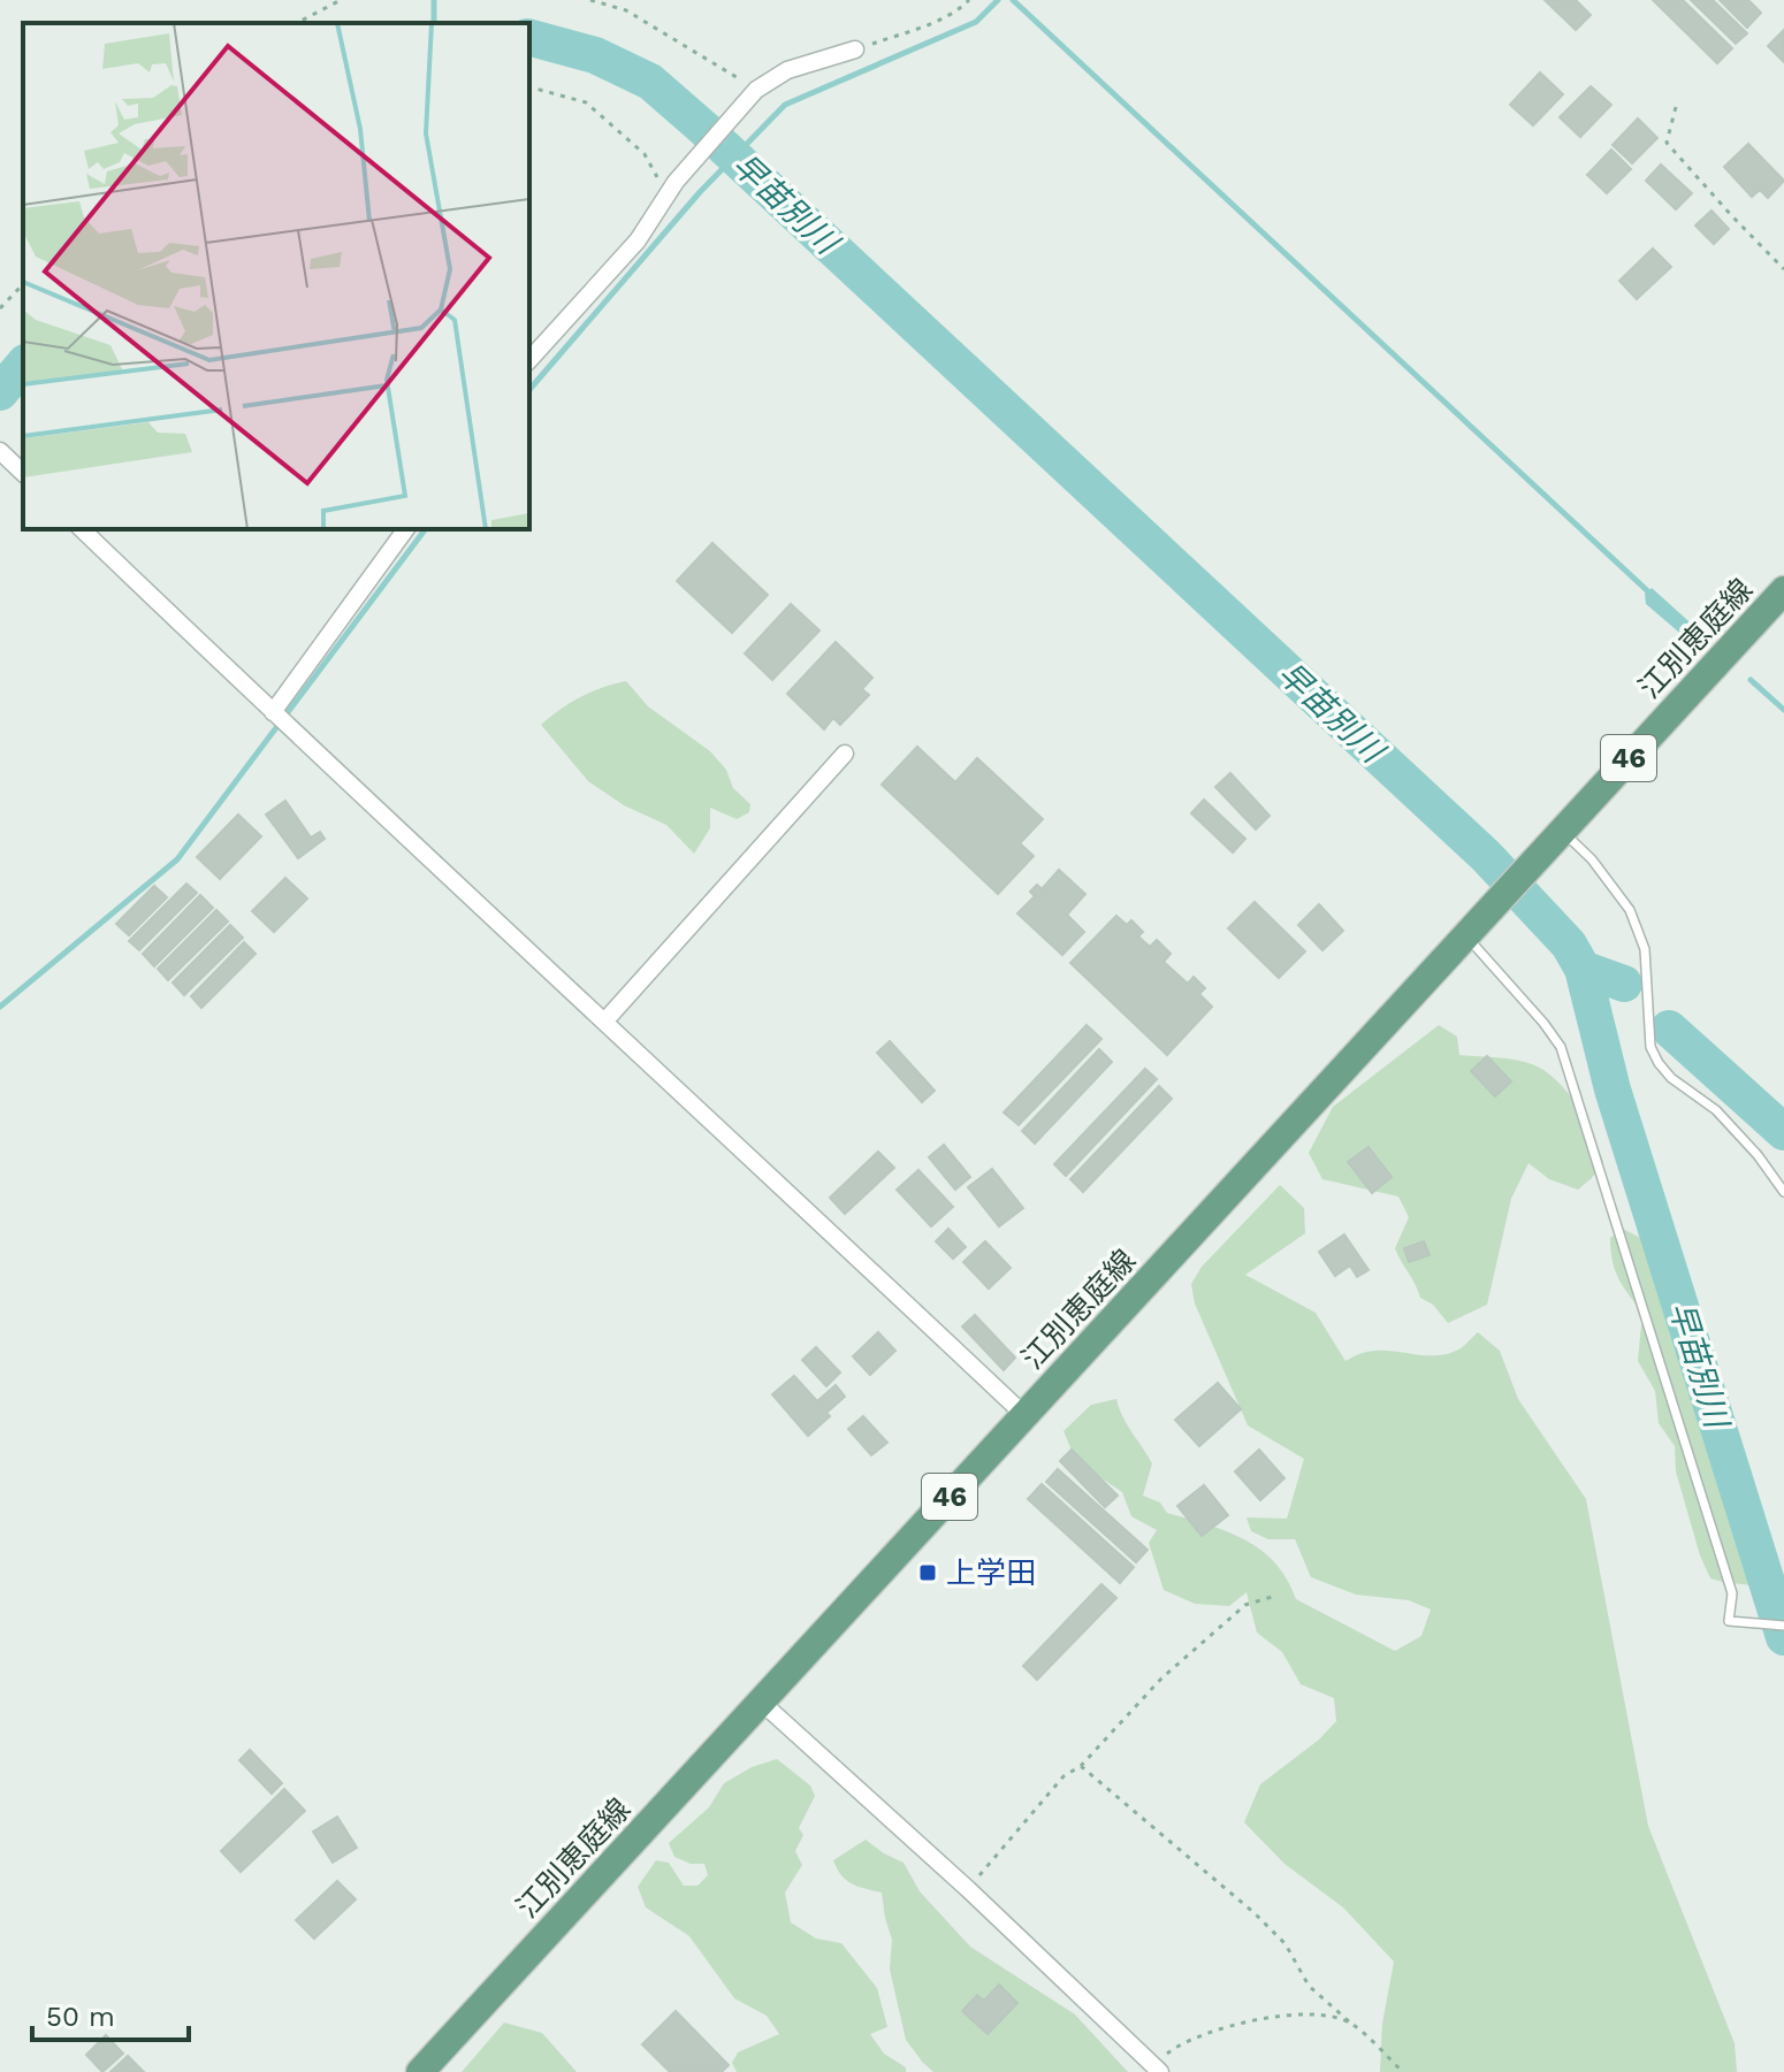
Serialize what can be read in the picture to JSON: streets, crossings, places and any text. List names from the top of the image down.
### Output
{
  "streets": {
    "main road": ["江別恵庭線", "46"]
  },
  "water": ["早苗別川"],
  "places": {
    "transit": ["上学田"]
  },
  "scale_bar": "50 m"
}
